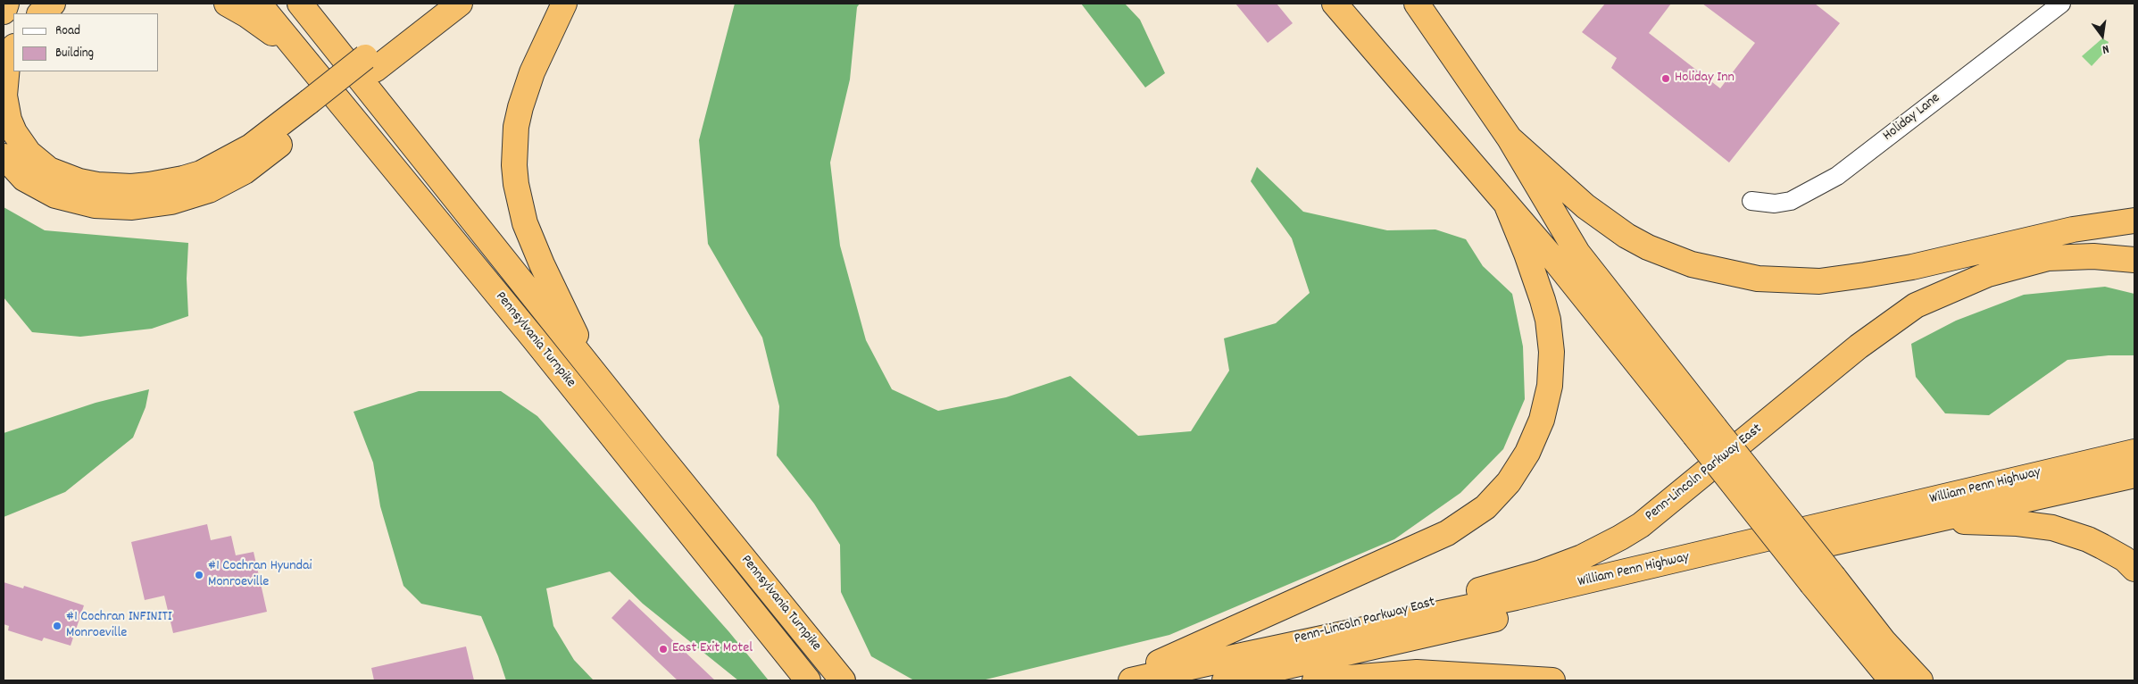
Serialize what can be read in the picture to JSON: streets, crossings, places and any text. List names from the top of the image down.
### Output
{
  "streets": {
    "highway": ["Pennsylvania Turnpike", "Penn-Lincoln Parkway East", "William Penn Highway"],
    "street": ["Holiday Lane"]
  },
  "crossings": [
    ["Penn-Lincoln Parkway East", "William Penn Highway"]
  ],
  "places": [
    "Holiday Inn",
    "#1 Cochran Hyundai Monroeville",
    "#1 Cochran INFINITI Monroeville",
    "East Exit Motel"
  ],
  "legend": ["Road", "Building"],
  "north": "bottom"
}
